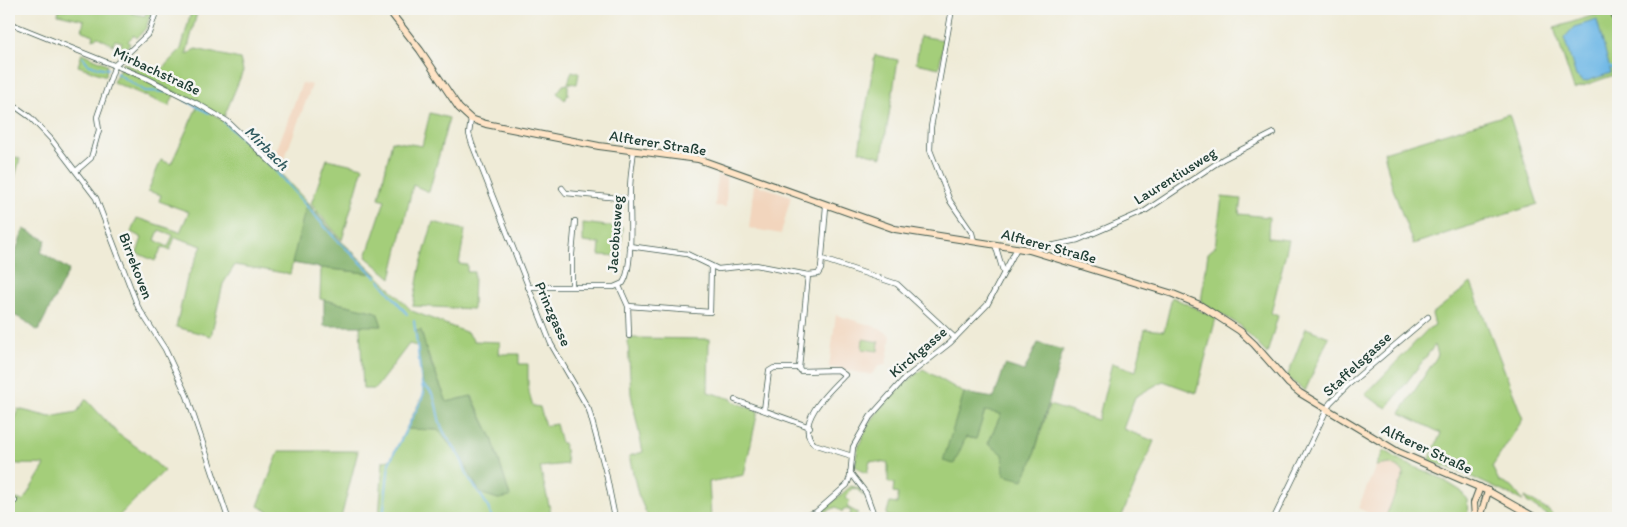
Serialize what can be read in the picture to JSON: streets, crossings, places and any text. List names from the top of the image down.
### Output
{
  "streets": {
    "street": [
      "Mirbachstraße",
      "Alfterer Straße",
      "Laurentiusweg",
      "Jacobusweg",
      "Birrekoven",
      "Prinzgasse",
      "Kirchgasse",
      "Staffelsgasse"
    ]
  },
  "crossings": [
    ["Alfterer Straße", "Laurentiusweg"],
    ["Alfterer Straße", "Jacobusweg"],
    ["Alfterer Straße", "Prinzgasse"],
    ["Alfterer Straße", "Kirchgasse"],
    ["Alfterer Straße", "Staffelsgasse"],
    ["Jacobusweg", "Prinzgasse"]
  ],
  "water": ["Mirbach"]
}
